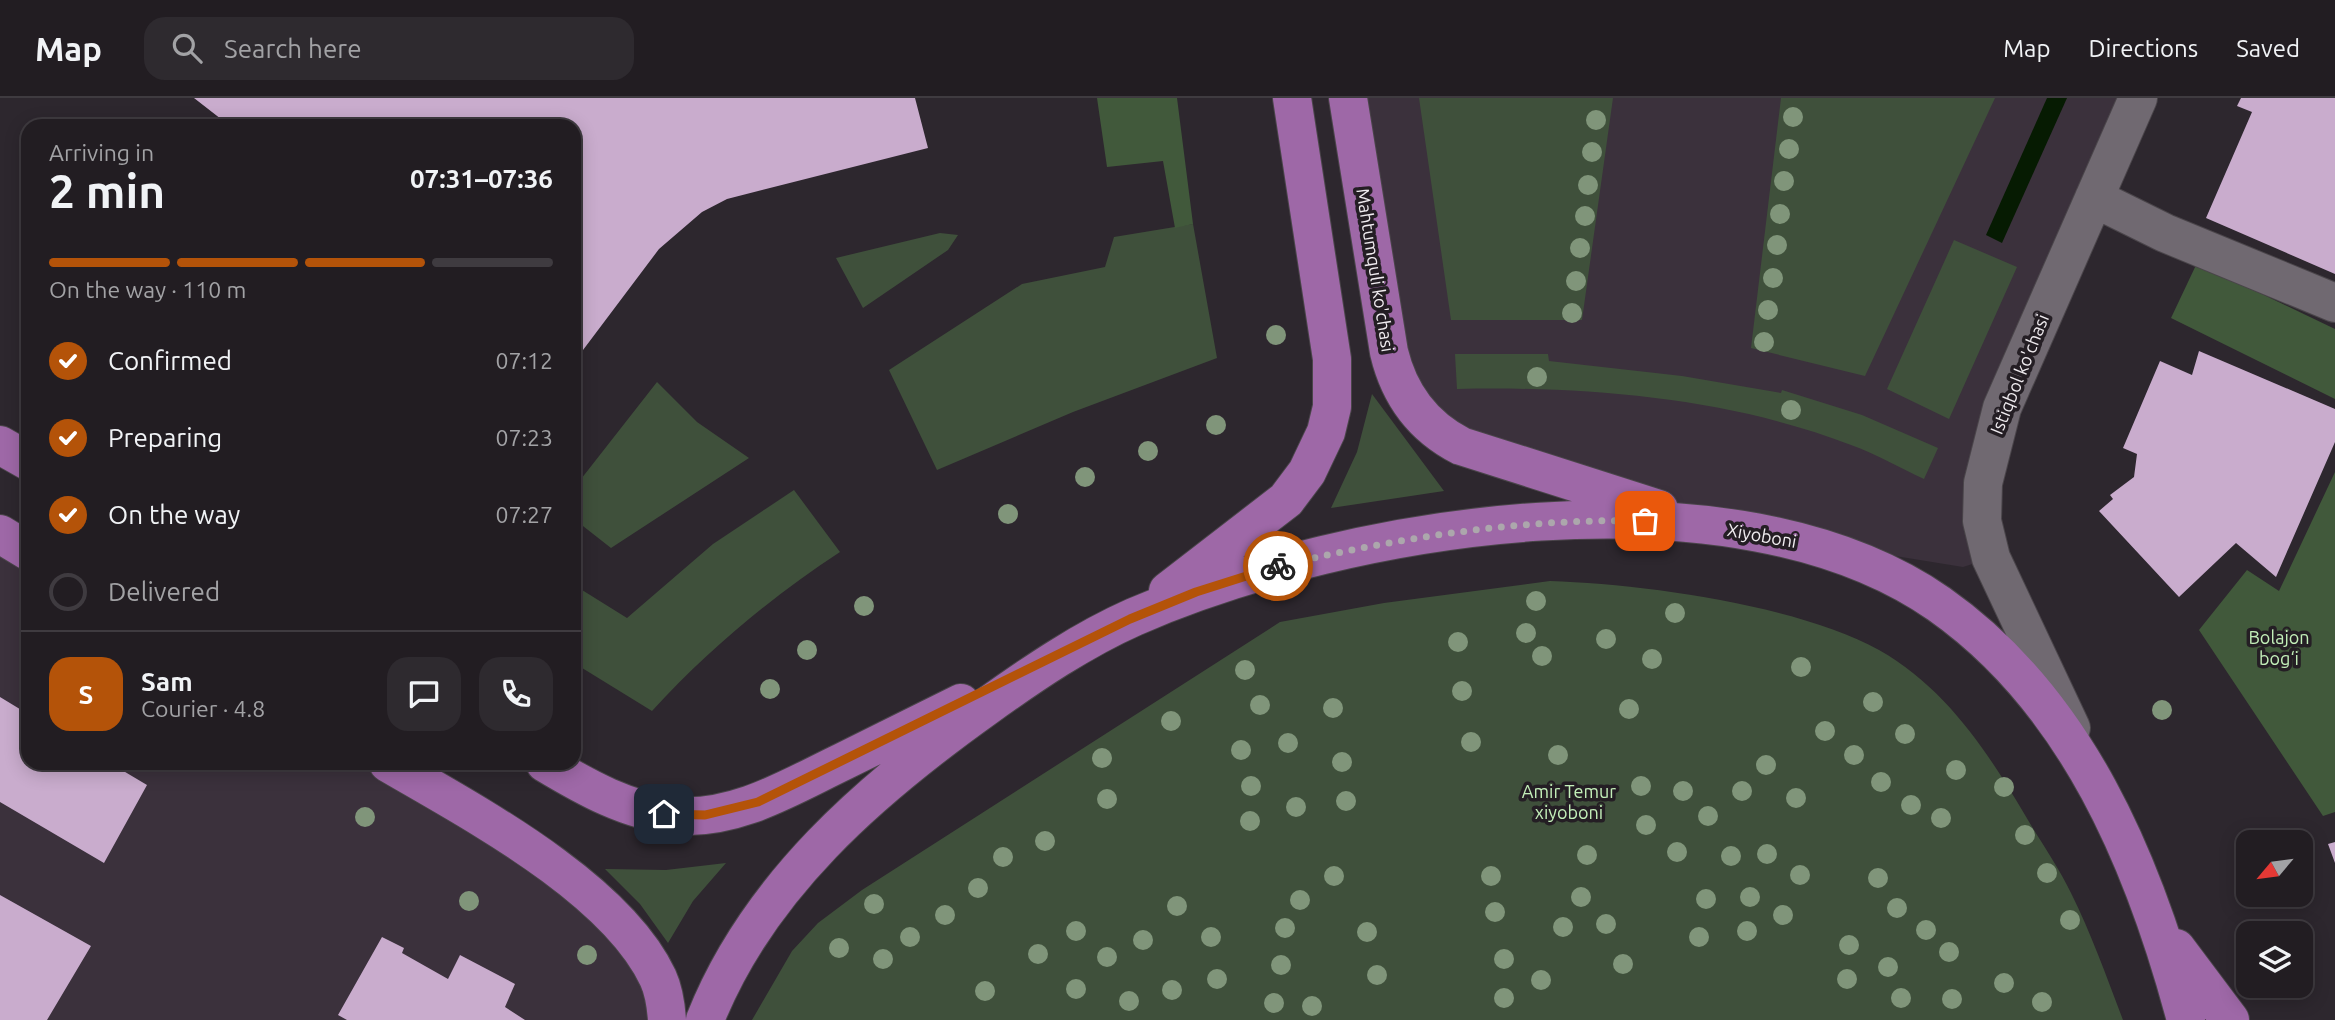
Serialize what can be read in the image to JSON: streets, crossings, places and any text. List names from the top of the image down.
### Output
{
  "streets": {
    "main road": ["Mahtumquli ko'chasi", "Xiyoboni"],
    "street": ["Istiqbol ko'chasi"]
  },
  "crossings": [
    ["Mahtumquli ko'chasi", "Xiyoboni"],
    ["Istiqbol ko'chasi", "Xiyoboni"]
  ],
  "parks": ["Bolajon bog‘i", "Amir Temur xiyoboni"],
  "north": "bottom left",
  "page": {
    "header": "Map",
    "search": "Search here",
    "nav": ["Map", "Directions", "Saved"],
    "heading": ["2 min", "Arriving in", "07:31–07:36"],
    "panel": ["Sam", "Courier · 4.8"],
    "bar": "On the way · 110 m",
    "list": [
      ["Confirmed", "07:12"],
      ["Preparing", "07:23"],
      ["On the way", "07:27"],
      "Delivered"
    ],
    "round": "S"
  }
}
